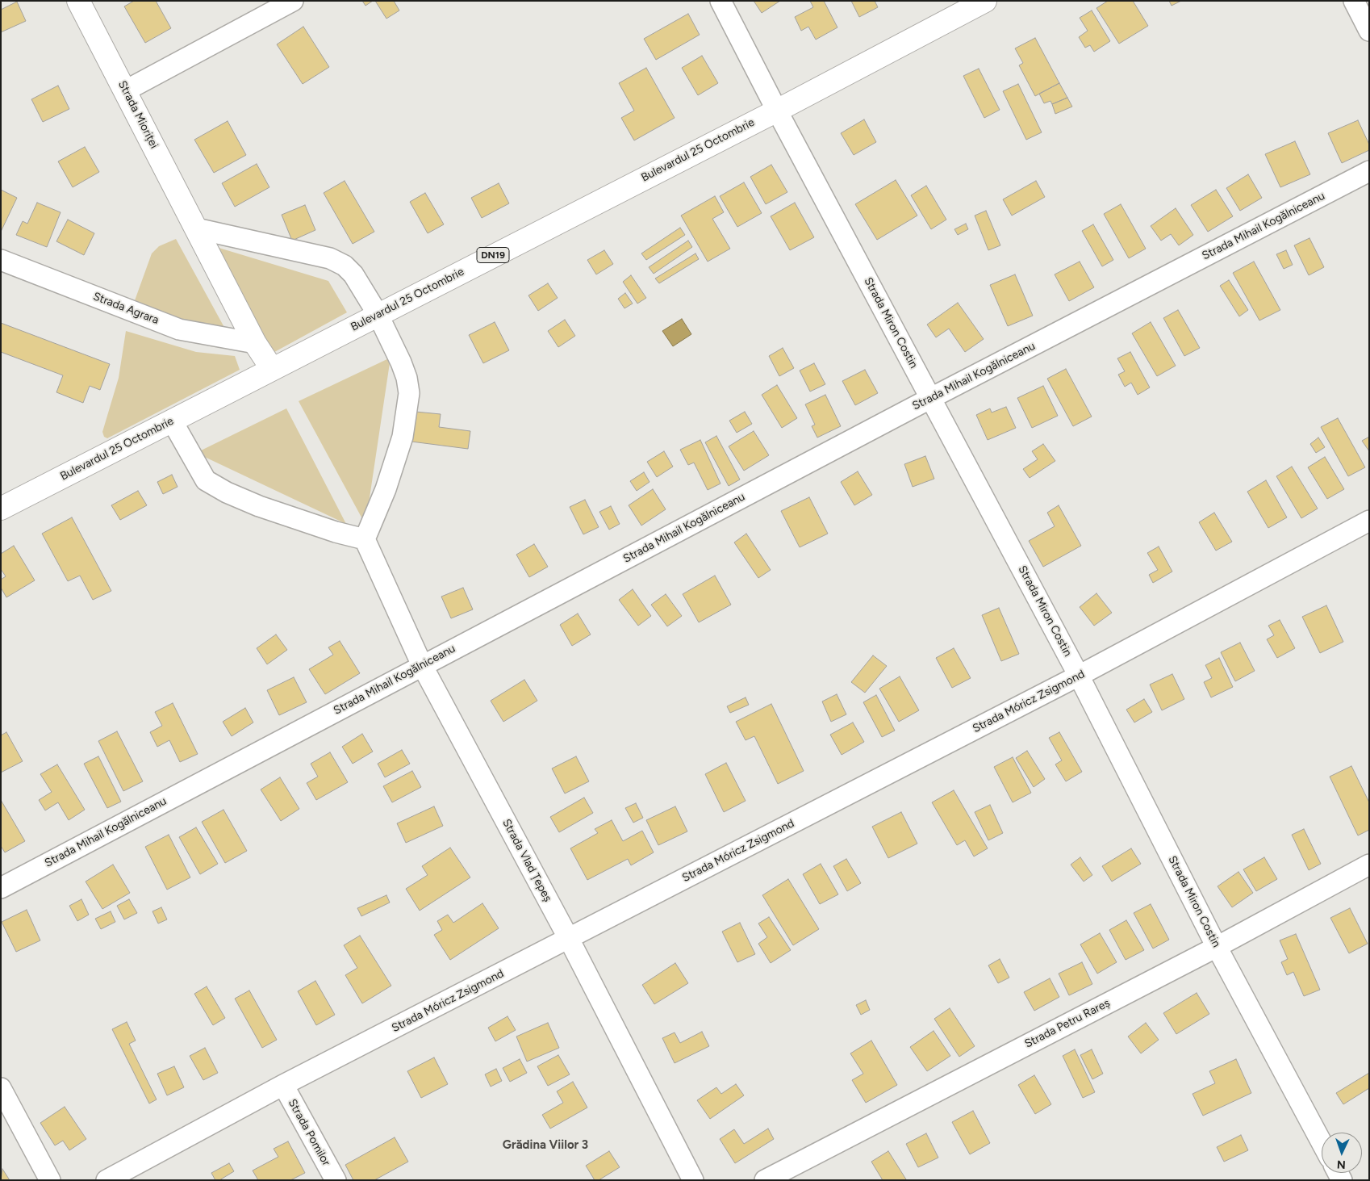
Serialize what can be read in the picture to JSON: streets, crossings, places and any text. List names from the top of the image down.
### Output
{
  "streets": {
    "main road": ["Strada Mioriței", "Bulevardul 25 Octombrie", "DN19"],
    "street": [
      "Strada Mihail Kogălniceanu",
      "Strada Agrara",
      "Strada Miron Costin",
      "Strada Móricz Zsigmond",
      "Strada Vlad Țepeș",
      "Strada Petru Rareș",
      "Strada Pomilor"
    ]
  },
  "crossings": [
    ["Strada Mioriței", "Bulevardul 25 Octombrie"],
    ["Strada Mioriței", "Strada Agrara"],
    ["Bulevardul 25 Octombrie", "Strada Miron Costin"],
    ["Strada Mihail Kogălniceanu", "Strada Miron Costin"],
    ["Strada Mihail Kogălniceanu", "Strada Vlad Țepeș"],
    ["Strada Miron Costin", "Strada Móricz Zsigmond"],
    ["Strada Miron Costin", "Strada Petru Rareș"],
    ["Strada Móricz Zsigmond", "Strada Vlad Țepeș"],
    ["Strada Móricz Zsigmond", "Strada Pomilor"]
  ],
  "districts": ["Grădina Viilor 3"],
  "north": "bottom"
}
